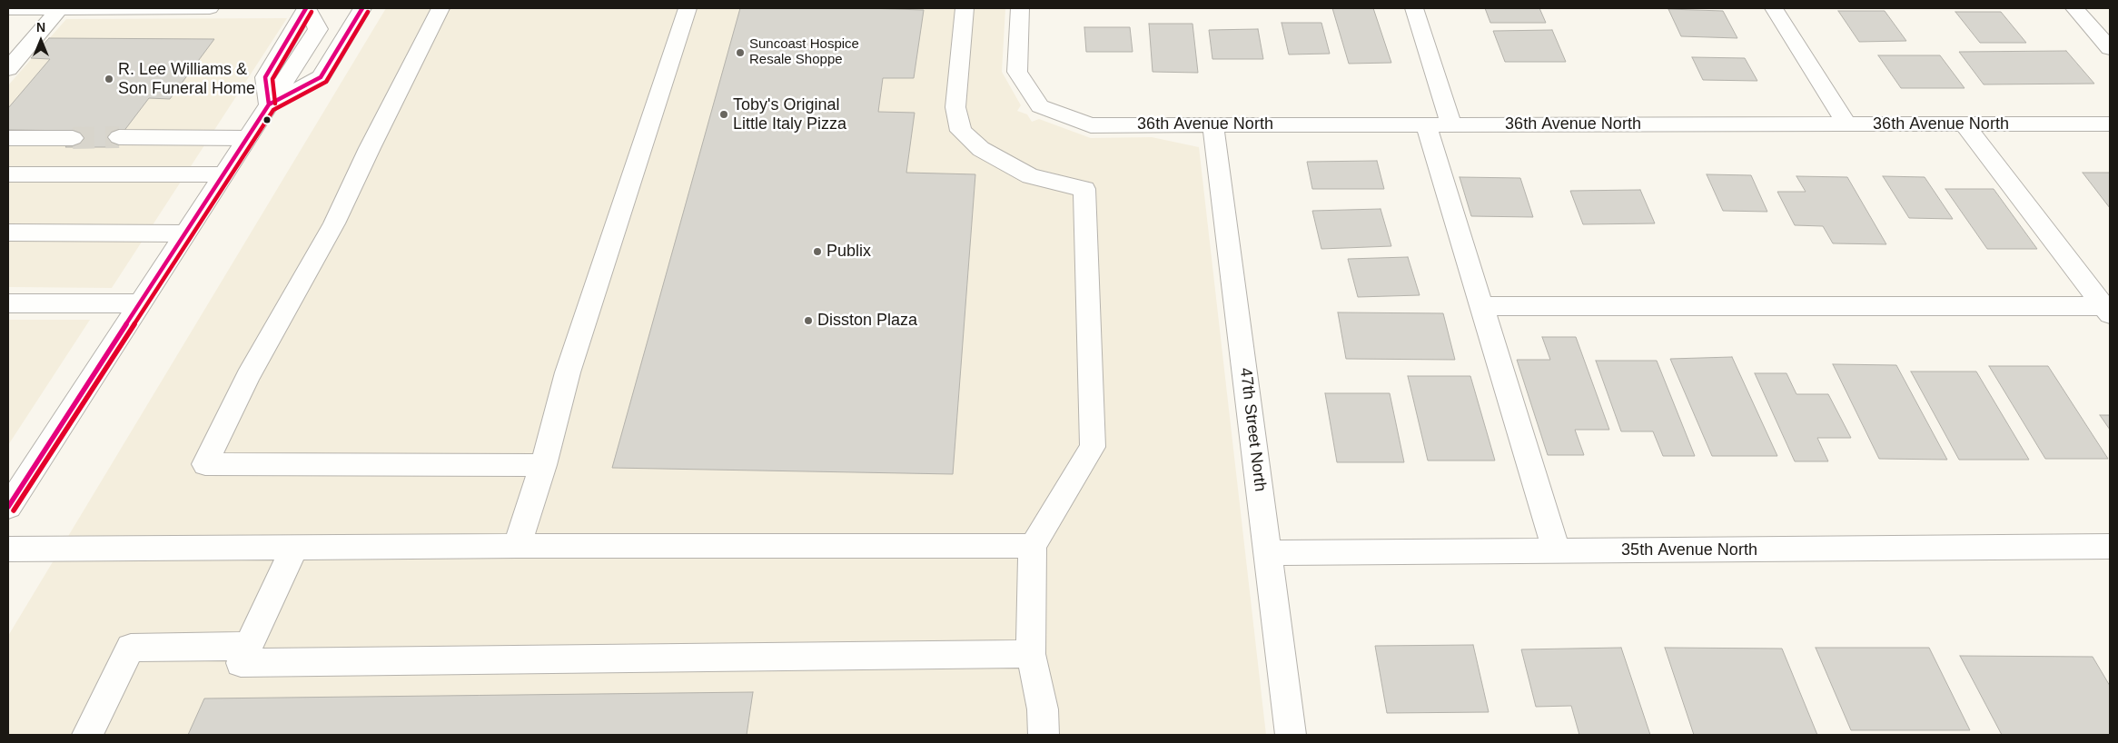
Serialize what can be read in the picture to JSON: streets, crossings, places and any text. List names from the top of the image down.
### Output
{
  "streets": {
    "street": ["36th Avenue North", "47th Street North", "35th Avenue North"]
  },
  "crossings": [
    ["36th Avenue North", "47th Street North"],
    ["47th Street North", "35th Avenue North"]
  ],
  "places": [
    "Suncoast Hospice Resale Shoppe",
    "R. Lee Williams & Son Funeral Home",
    "Toby's Original Little Italy Pizza",
    "Publix",
    "Disston Plaza"
  ],
  "north": "top"
}
